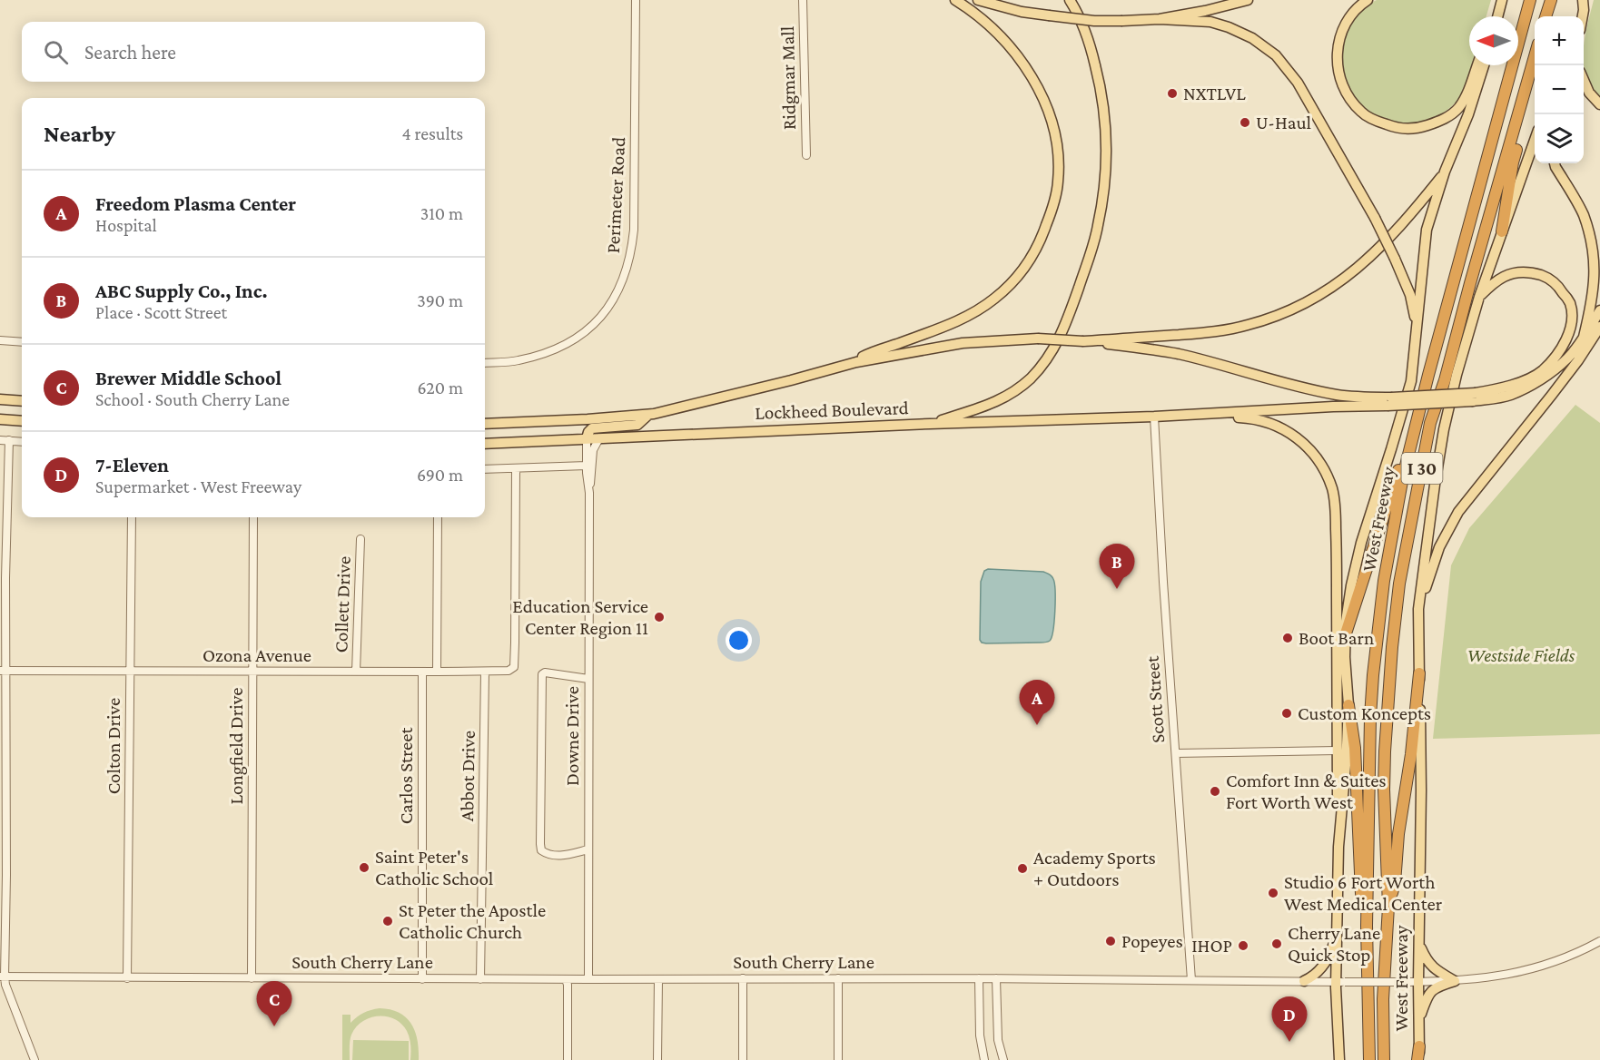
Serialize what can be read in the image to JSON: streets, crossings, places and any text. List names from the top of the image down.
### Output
{
  "streets": {
    "highway": ["I 30", "West Freeway"],
    "main road": ["Lockheed Boulevard"],
    "street": [
      "Ridgmar Mall",
      "Perimeter Road",
      "Collett Drive",
      "Ozona Avenue",
      "Scott Street",
      "Downe Drive",
      "Colton Drive",
      "Longfield Drive",
      "Carlos Street",
      "Abbot Drive",
      "South Cherry Lane"
    ]
  },
  "crossings": [
    ["Lockheed Boulevard", "Scott Street"],
    ["Lockheed Boulevard", "Downe Drive"],
    ["West Freeway", "South Cherry Lane"],
    ["Collett Drive", "Ozona Avenue"],
    ["Ozona Avenue", "Colton Drive"],
    ["Ozona Avenue", "Longfield Drive"],
    ["Ozona Avenue", "Carlos Street"],
    ["Ozona Avenue", "Abbot Drive"],
    ["Scott Street", "South Cherry Lane"],
    ["Downe Drive", "South Cherry Lane"],
    ["Colton Drive", "South Cherry Lane"],
    ["Longfield Drive", "South Cherry Lane"],
    ["Carlos Street", "South Cherry Lane"],
    ["Abbot Drive", "South Cherry Lane"]
  ],
  "parks": ["Westside Fields"],
  "places": [
    "NXTLVL",
    "U-Haul",
    "Education Service Center Region 11",
    "Boot Barn",
    "Custom Koncepts",
    "Comfort Inn & Suites Fort Worth West",
    "Saint Peter's Catholic School",
    "Academy Sports + Outdoors",
    "Studio 6 Fort Worth West Medical Center",
    "St Peter the Apostle Catholic Church",
    "Popeyes",
    "Cherry Lane Quick Stop",
    "IHOP"
  ],
  "north": "left",
  "page": {
    "map_buttons": ["+", "−"],
    "search": "Search here",
    "heading": ["Nearby", "4 results"],
    "list": [
      {
        "mark": "A",
        "name": "Freedom Plasma Center",
        "note": "Hospital",
        "value": "310 m"
      },
      {
        "mark": "B",
        "name": "ABC Supply Co., Inc.",
        "note": "Place · Scott Street",
        "value": "390 m"
      },
      {
        "mark": "C",
        "name": "Brewer Middle School",
        "note": "School · South Cherry Lane",
        "value": "620 m"
      },
      {
        "mark": "D",
        "name": "7-Eleven",
        "note": "Supermarket · West Freeway",
        "value": "690 m"
      }
    ],
    "pins": [
      "B",
      "A",
      "C",
      "D"
    ]
  }
}
